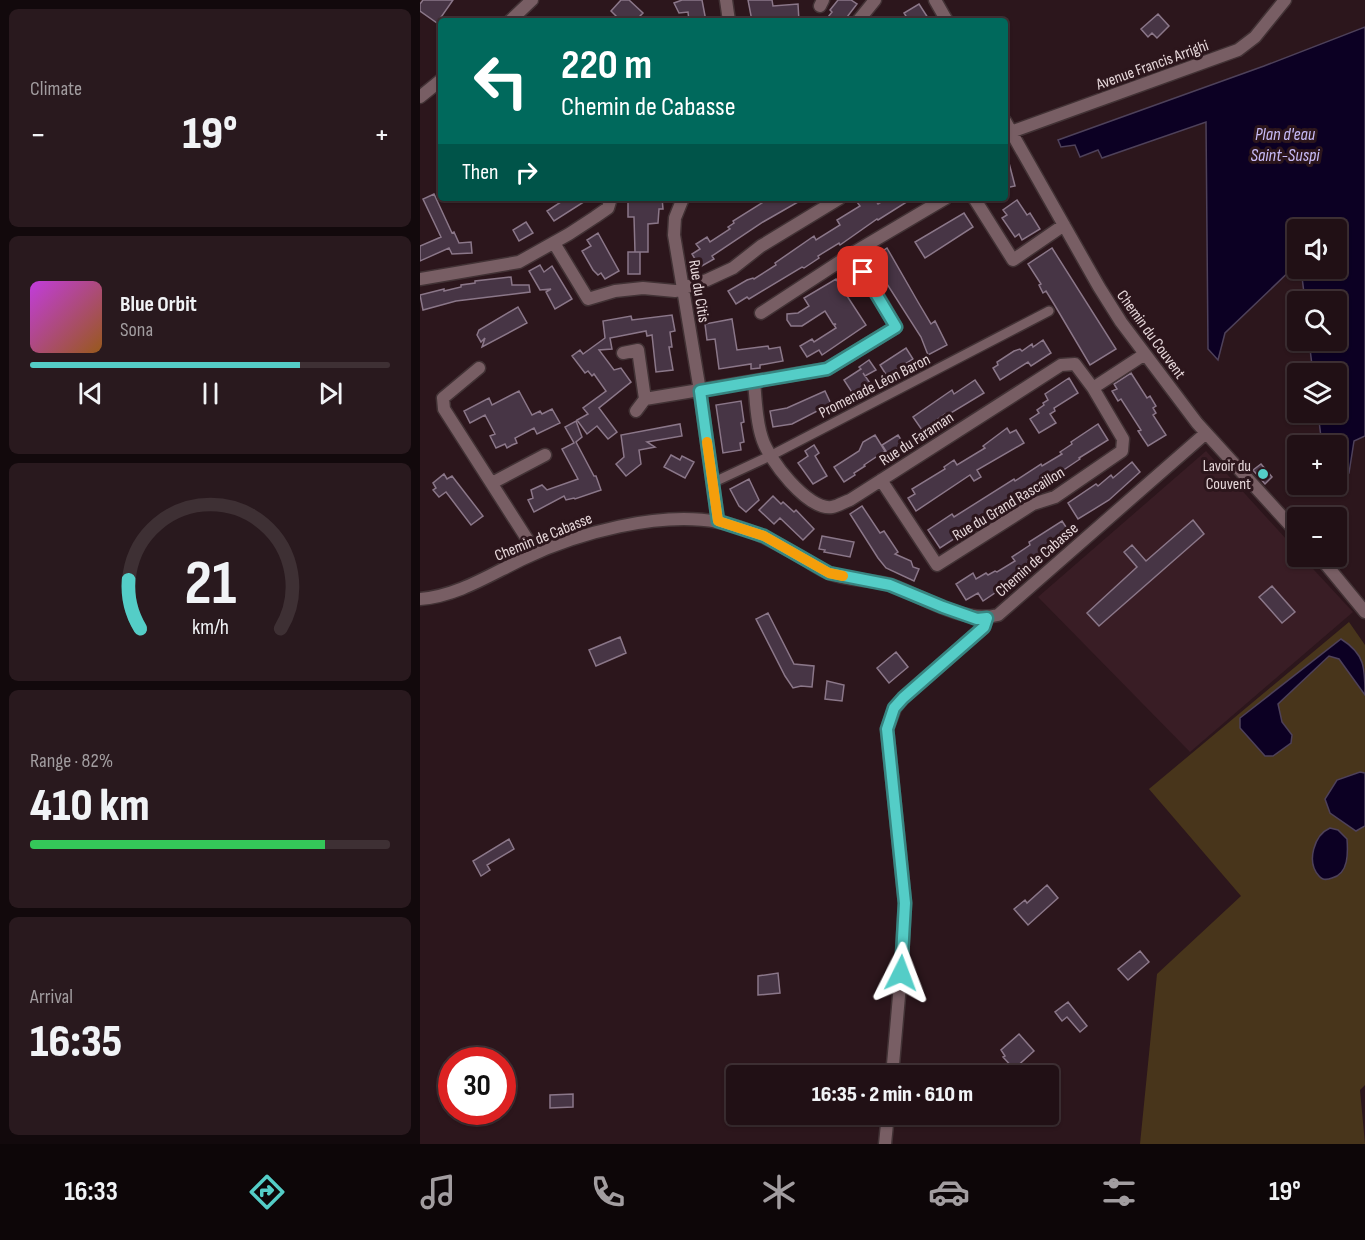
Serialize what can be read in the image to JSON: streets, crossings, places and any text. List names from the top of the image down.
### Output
{
  "streets": {
    "street": [
      "Avenue Francis Arrighi",
      "Rue du Citis",
      "Chemin du Couvent",
      "Promenade Léon Baron",
      "Rue du Faraman",
      "Rue du Grand Rascaillon",
      "Chemin de Cabasse"
    ]
  },
  "crossings": [
    ["Avenue Francis Arrighi", "Chemin du Couvent"],
    ["Rue du Citis", "Promenade Léon Baron"],
    ["Rue du Citis", "Chemin de Cabasse"],
    ["Chemin du Couvent", "Chemin de Cabasse"],
    ["Promenade Léon Baron", "Rue du Faraman"],
    ["Rue du Faraman", "Rue du Grand Rascaillon"]
  ],
  "water": ["Plan d'eau Saint-Suspi"],
  "places": ["Lavoir du Couvent"],
  "page": {
    "tile": [
      "Climate",
      ["Range · 82%", "410 km"],
      ["Arrival", "16:35"]
    ],
    "turn": ["220 m", "Chemin de Cabasse"],
    "heat": ["−", "19°", "+"],
    "then": "Then",
    "map_buttons": ["+", "−"],
    "song": ["Blue Orbit", "Sona"],
    "limit": "30",
    "trip": "16:35 · 2 min · 610 m",
    "tabs": ["16:33", "19°"],
    "gauge": ["21", "km/h"]
  }
}
